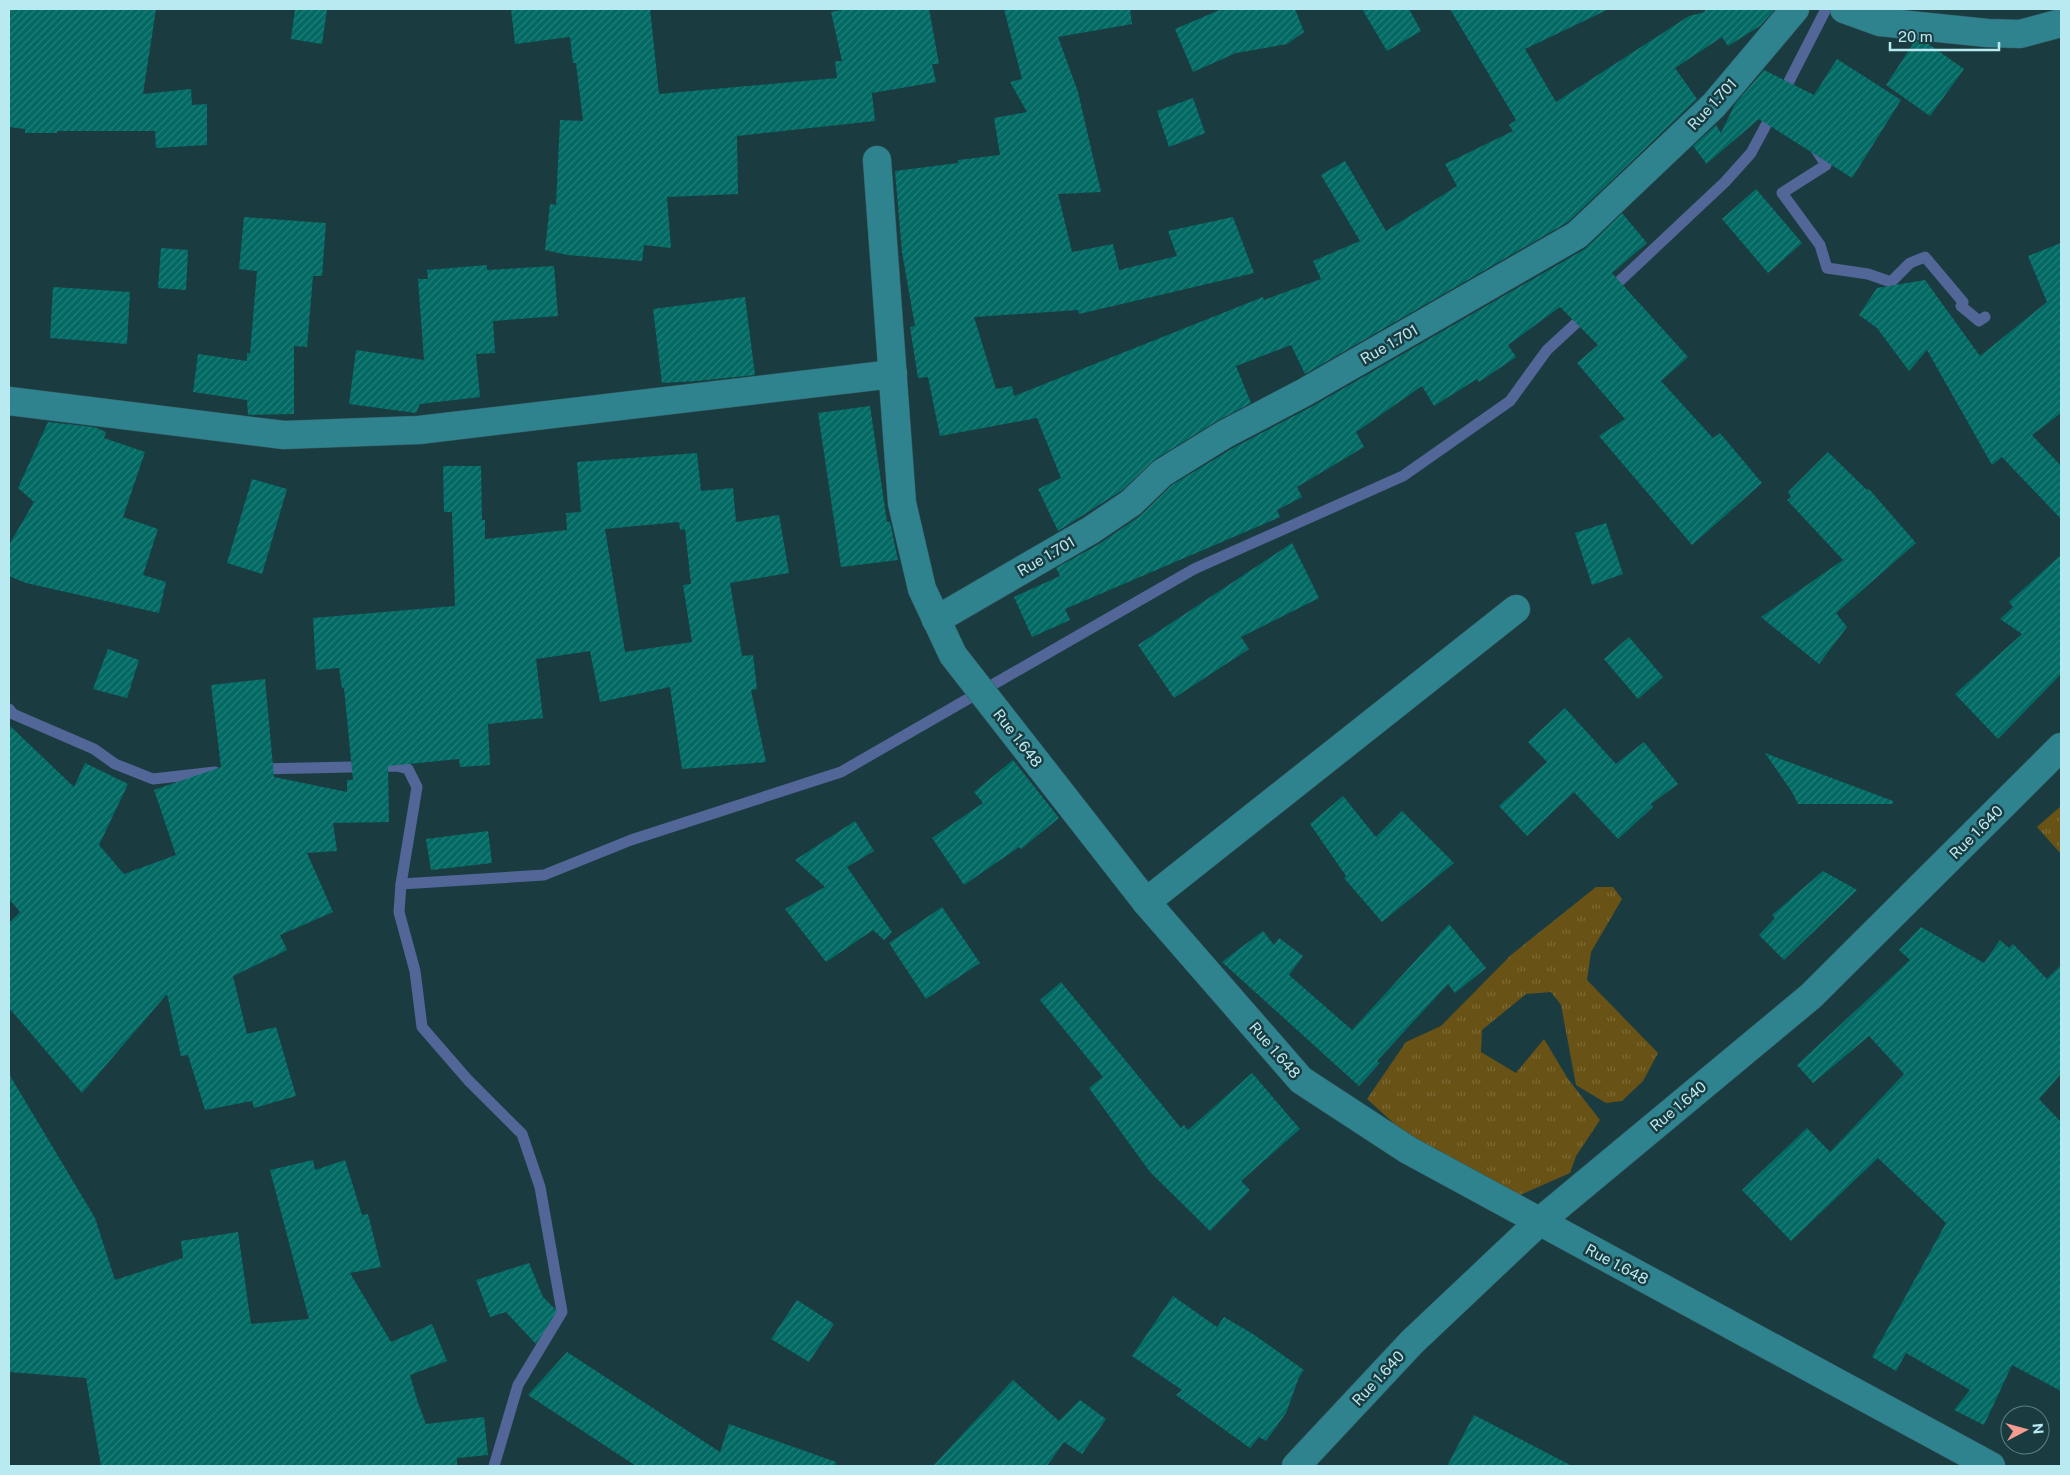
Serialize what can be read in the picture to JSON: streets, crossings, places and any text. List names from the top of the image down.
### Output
{
  "streets": {
    "street": ["Rue 1.701", "Rue 1.648", "Rue 1.640"]
  },
  "crossings": [
    ["Rue 1.701", "Rue 1.648"],
    ["Rue 1.648", "Rue 1.640"]
  ],
  "scale_bar": "20 m",
  "north": "right"
}
